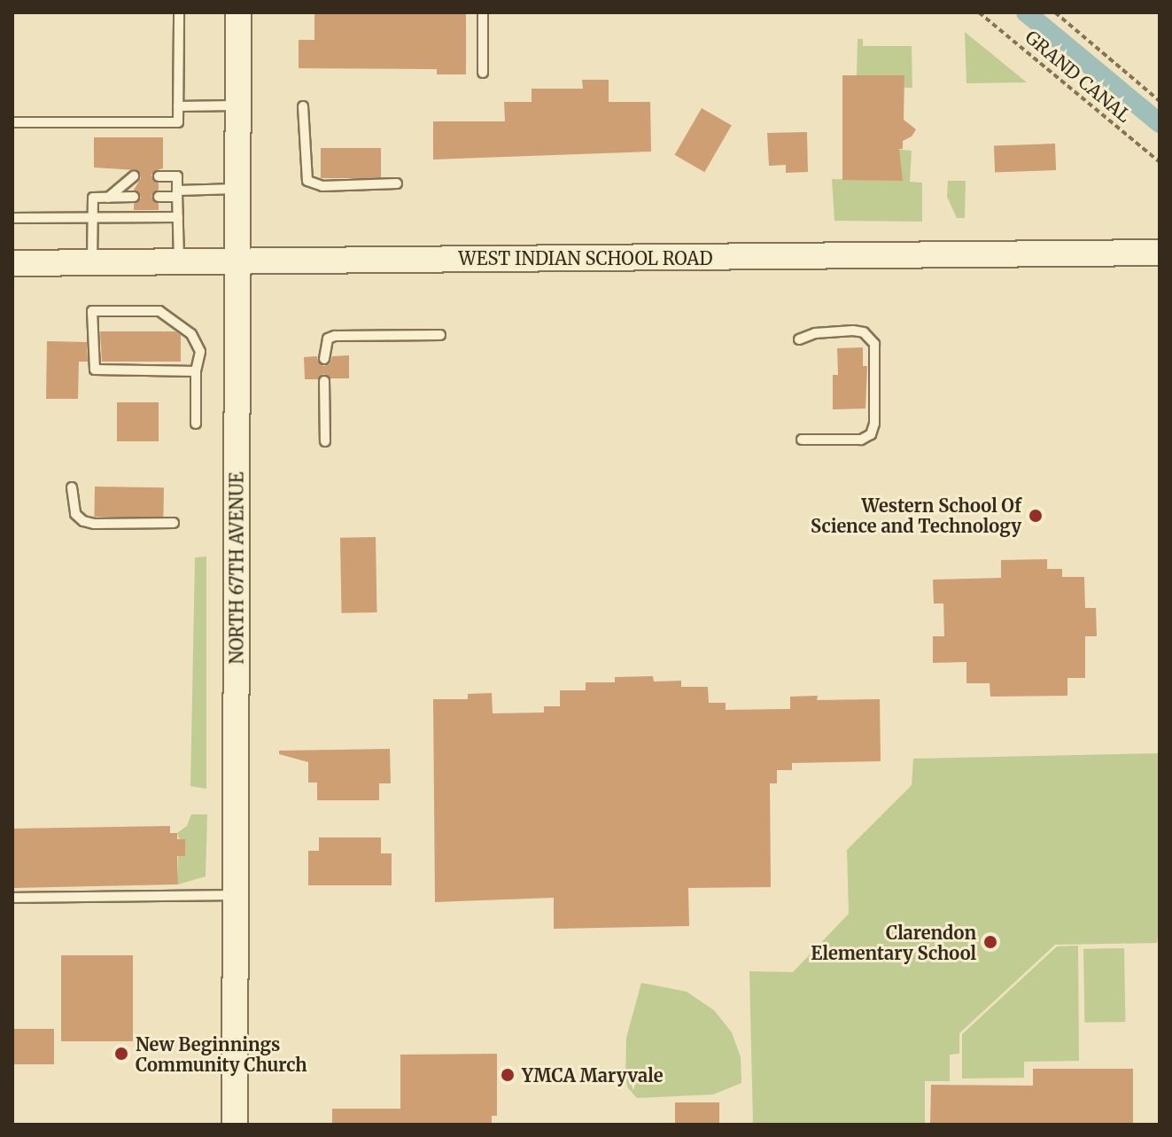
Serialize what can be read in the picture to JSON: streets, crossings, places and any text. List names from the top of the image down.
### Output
{
  "streets": {
    "main road": ["WEST INDIAN SCHOOL ROAD", "NORTH 67TH AVENUE"],
    "path": ["GRAND CANAL"]
  },
  "crossings": [
    ["WEST INDIAN SCHOOL ROAD", "NORTH 67TH AVENUE"]
  ],
  "places": [
    "Western School Of Science and Technology",
    "Clarendon Elementary School",
    "New Beginnings Community Church",
    "YMCA Maryvale"
  ]
}
